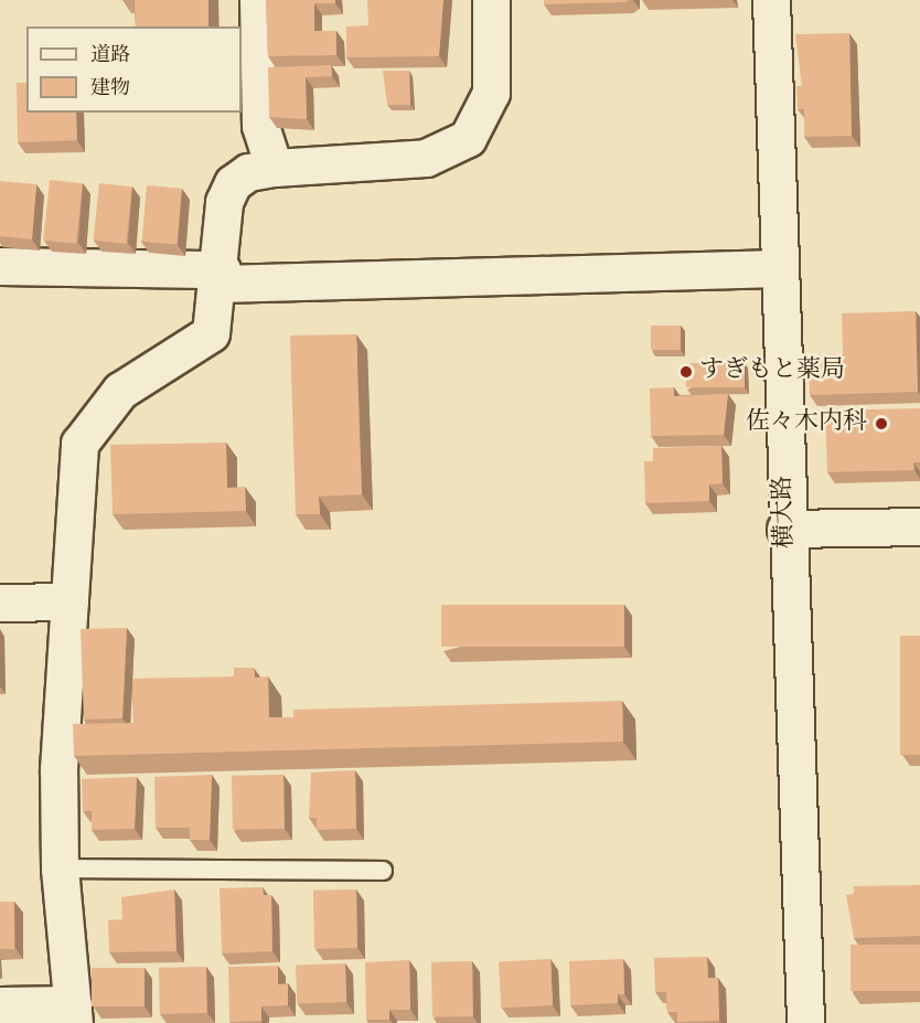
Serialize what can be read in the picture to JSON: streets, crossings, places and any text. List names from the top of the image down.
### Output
{
  "streets": {
    "street": ["横大路"]
  },
  "places": ["すぎもと薬局", "佐々木内科"],
  "legend": ["道路", "建物"]
}
